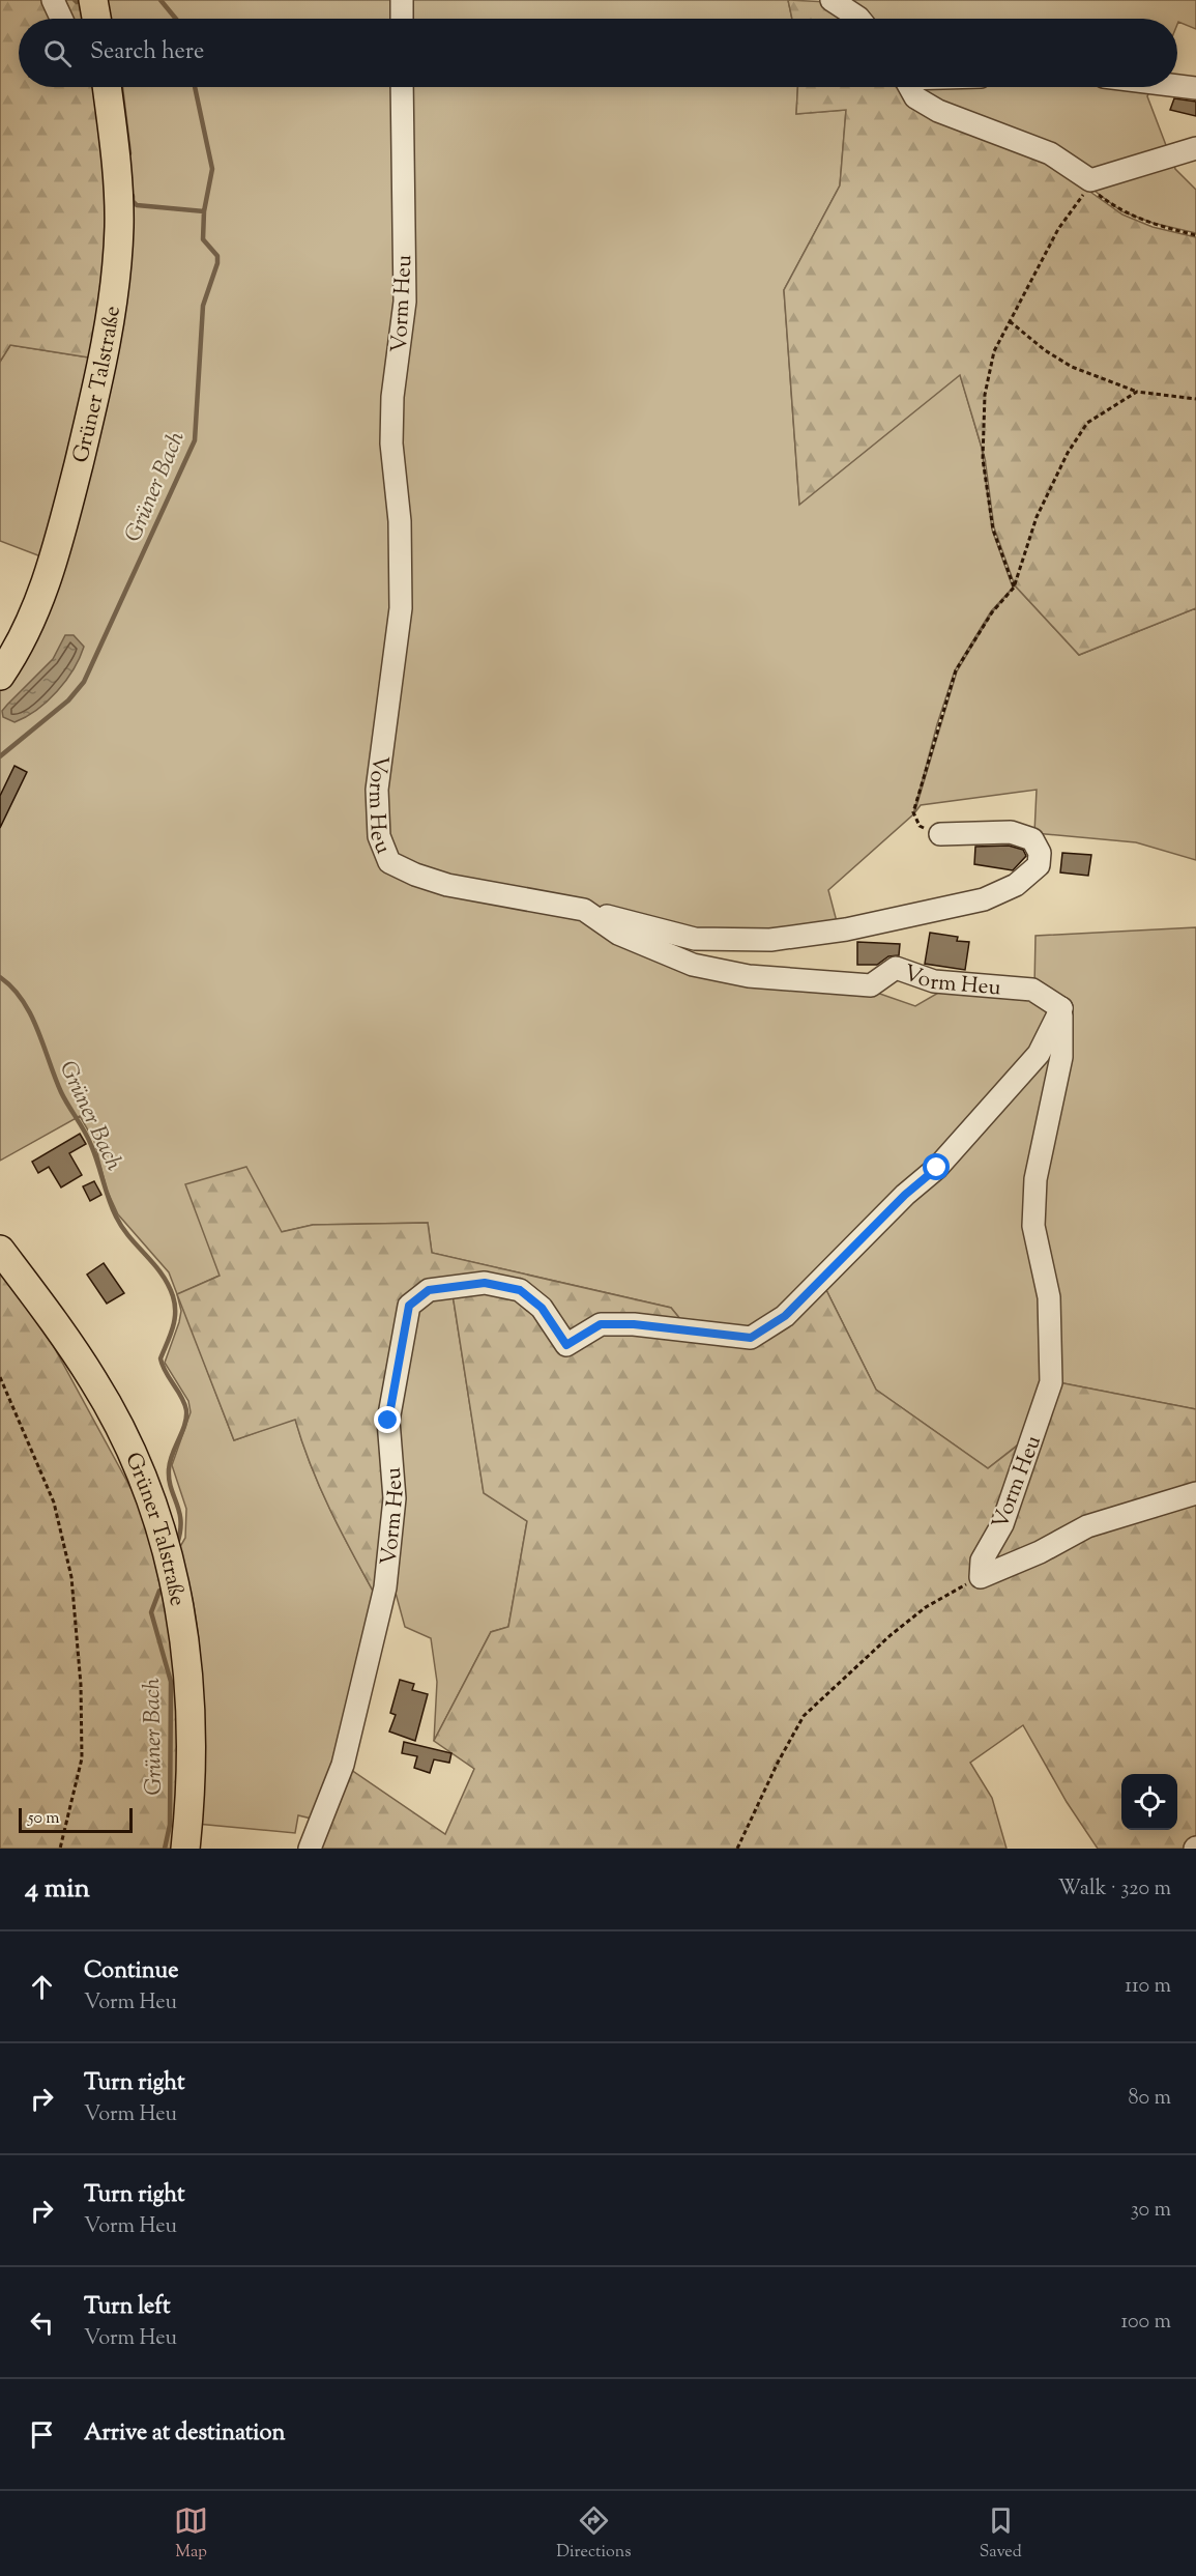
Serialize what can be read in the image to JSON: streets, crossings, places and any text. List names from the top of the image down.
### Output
{
  "streets": {
    "main road": ["Grüner Talstraße"],
    "street": ["Vorm Heu"]
  },
  "water": ["Grüner Bach"],
  "scale_bar": "50 m",
  "page": {
    "search": "Search here",
    "scale": "50 m",
    "heading": ["4 min", "Walk · 320 m"],
    "list": [
      ["Continue", "Vorm Heu", "110 m"],
      ["Turn right", "Vorm Heu", "80 m"],
      ["Turn right", "Vorm Heu", "30 m"],
      ["Turn left", "Vorm Heu", "100 m"],
      "Arrive at destination"
    ],
    "nav": ["Map", "Directions", "Saved"]
  }
}
